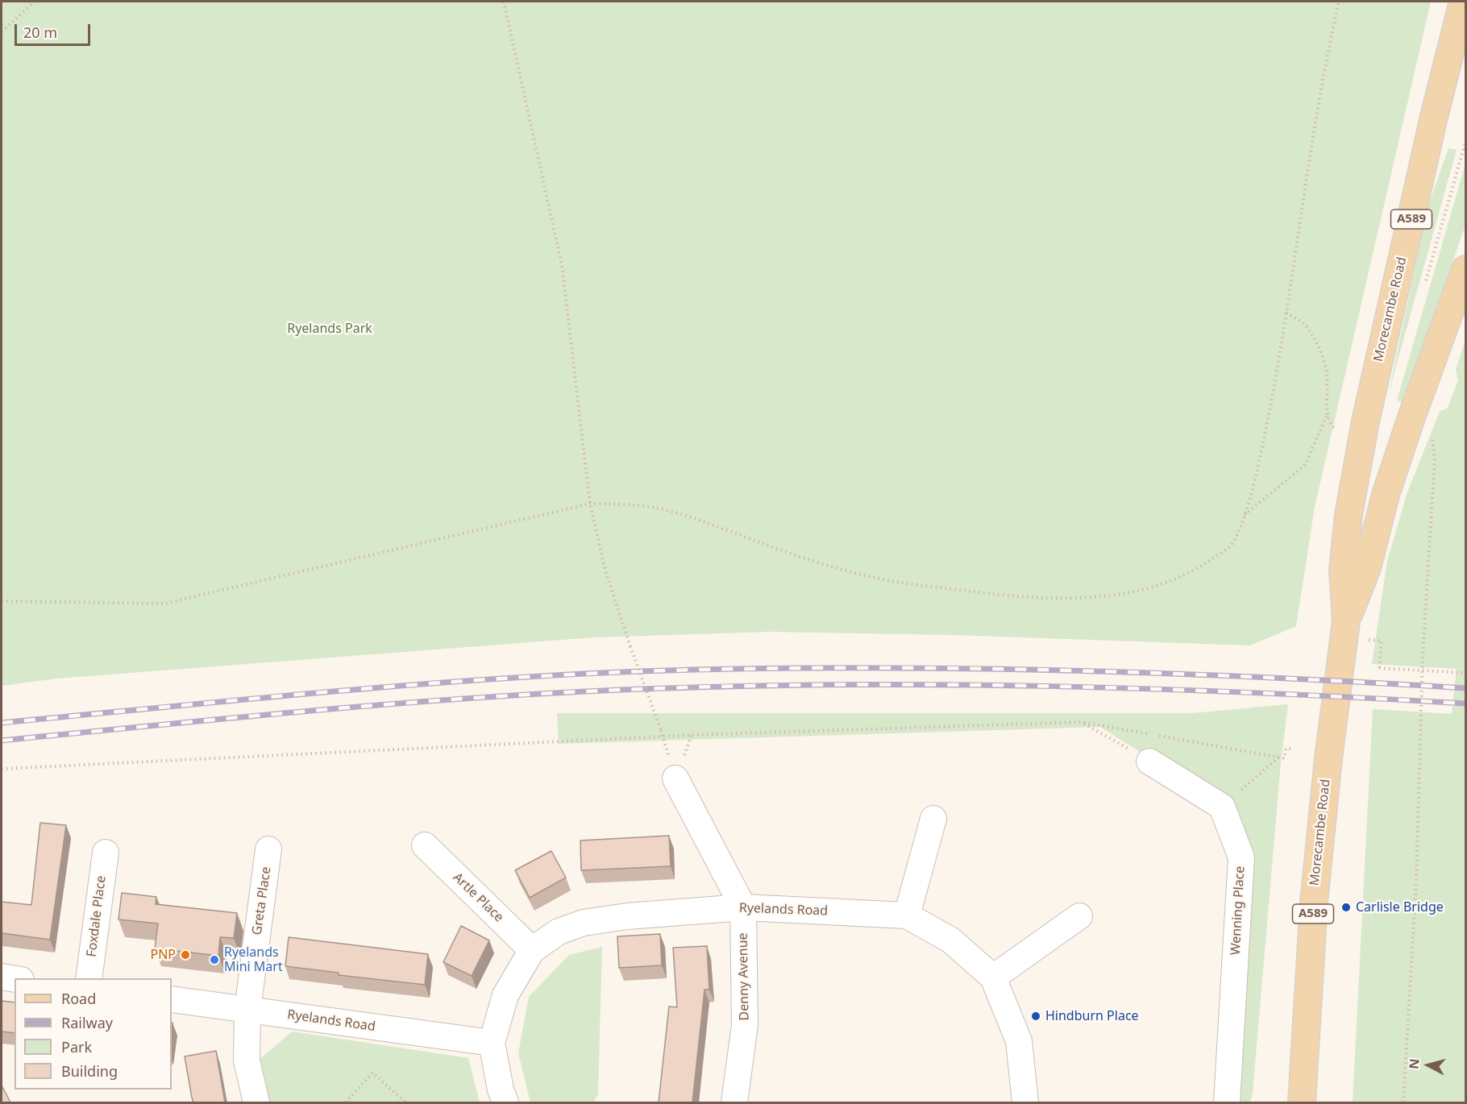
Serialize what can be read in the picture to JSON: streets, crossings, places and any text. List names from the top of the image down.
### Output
{
  "streets": {
    "main road": ["A589", "Morecambe Road"],
    "street": [
      "Artle Place",
      "Greta Place",
      "Ryelands Road",
      "Wenning Place",
      "Foxdale Place",
      "Denny Avenue"
    ]
  },
  "crossings": [
    ["Artle Place", "Ryelands Road"],
    ["Greta Place", "Ryelands Road"],
    ["Ryelands Road", "Denny Avenue"]
  ],
  "parks": ["Ryelands Park"],
  "places": [
    "Carlisle Bridge",
    "PNP",
    "Ryelands Mini Mart",
    "Hindburn Place"
  ],
  "legend": [
    "Road",
    "Railway",
    "Park",
    "Building"
  ],
  "scale_bar": "20 m",
  "north": "left"
}
